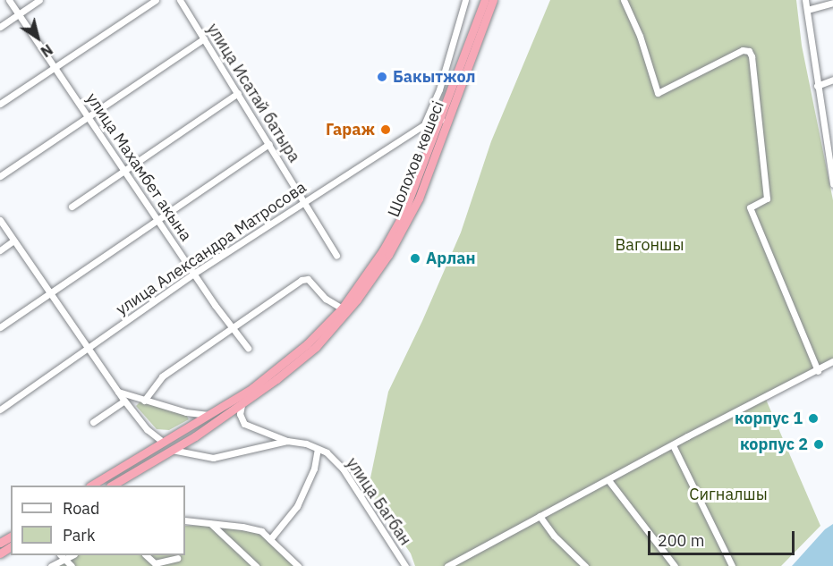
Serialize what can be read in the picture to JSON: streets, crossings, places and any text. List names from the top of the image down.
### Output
{
  "streets": {
    "highway": ["Шолохов көшесі"],
    "street": [
      "улица Исатай батыра",
      "улица Махамбет акына",
      "улица Александра Матросова",
      "улица Багбан"
    ]
  },
  "crossings": [
    ["улица Исатай батыра", "улица Александра Матросова"],
    ["Шолохов көшесі", "улица Александра Матросова"],
    ["Шолохов көшесі", "улица Багбан"],
    ["улица Махамбет акына", "улица Александра Матросова"]
  ],
  "parks": ["Вагоншы", "Сигналшы"],
  "places": [
    "Бакытжол",
    "Гараж",
    "Арлан",
    "корпус 1",
    "корпус 2"
  ],
  "legend": ["Road", "Park"],
  "scale_bar": "200 m",
  "north": "bottom right"
}
